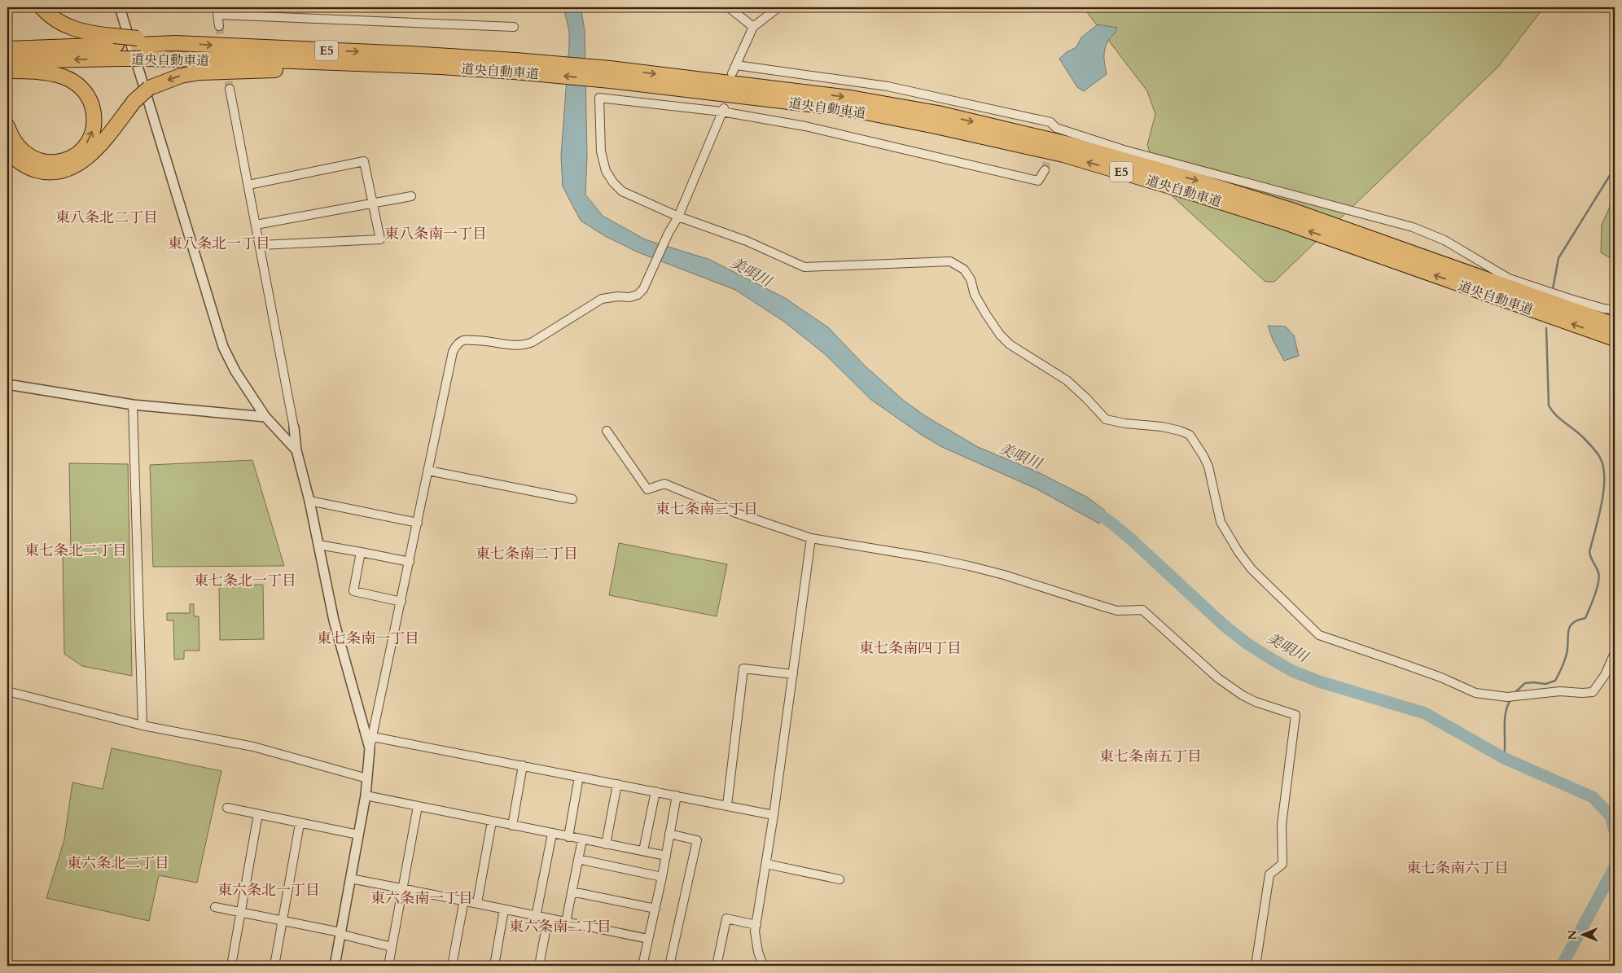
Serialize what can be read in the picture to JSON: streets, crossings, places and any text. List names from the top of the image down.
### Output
{
  "streets": {
    "highway": ["E5", "道央自動車道"]
  },
  "districts": [
    "東八条北二丁目",
    "東八条南一丁目",
    "東八条北一丁目",
    "東七条南三丁目",
    "東七条北二丁目",
    "東七条南二丁目",
    "東七条北一丁目",
    "東七条南一丁目",
    "東七条南四丁目",
    "東七条南五丁目",
    "東六条北二丁目",
    "東七条南六丁目",
    "東六条北一丁目",
    "東六条南一丁目",
    "東六条南二丁目"
  ],
  "water": ["美唄川"],
  "north": "left"
}
